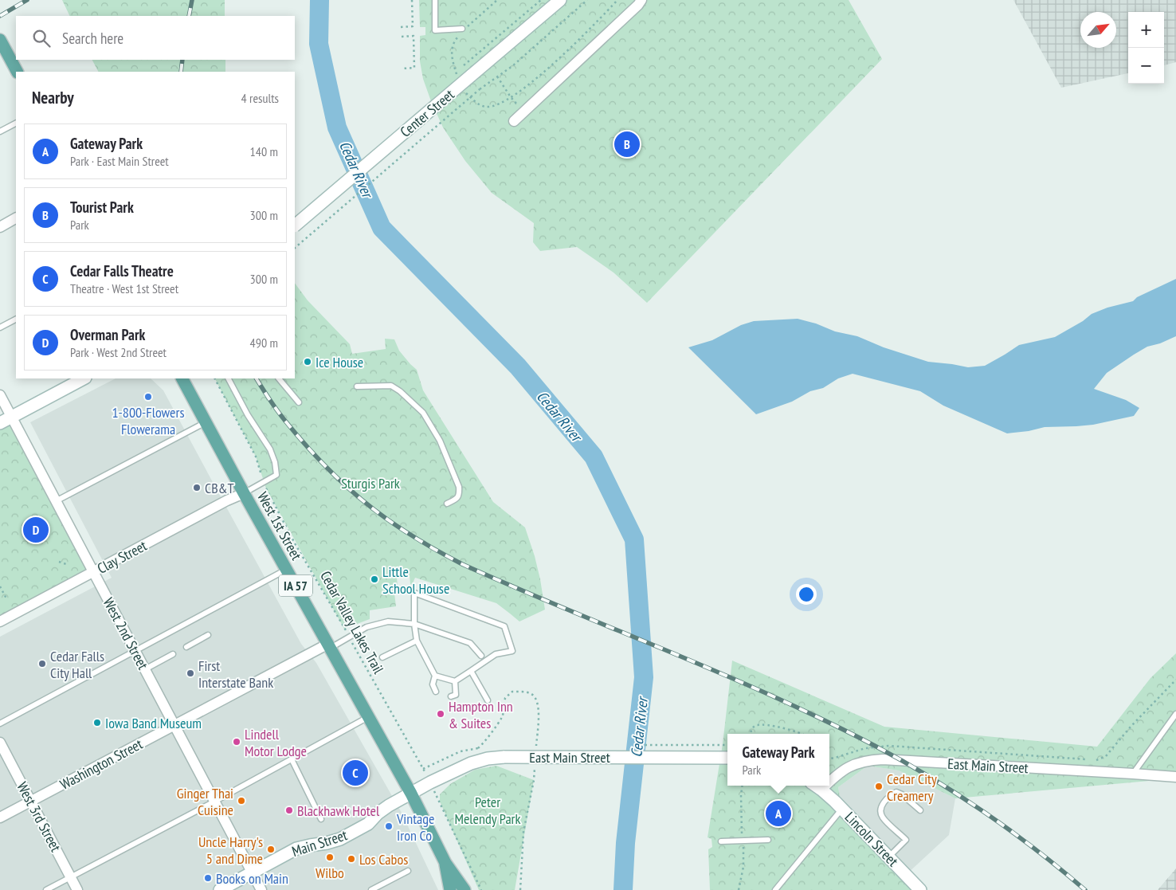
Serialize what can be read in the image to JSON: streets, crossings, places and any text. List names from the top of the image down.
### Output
{
  "streets": {
    "main road": [
      "Center Street",
      "West 1st Street",
      "IA 57",
      "East Main Street",
      "Lincoln Street",
      "Main Street"
    ],
    "street": [
      "Clay Street",
      "West 2nd Street",
      "Washington Street",
      "West 3rd Street"
    ],
    "path": ["Cedar Valley Lakes Trail"]
  },
  "crossings": [
    ["West 1st Street", "Clay Street"],
    ["West 1st Street", "Washington Street"],
    ["West 1st Street", "Main Street"],
    ["Clay Street", "West 2nd Street"],
    ["Cedar Valley Lakes Trail", "Main Street"],
    ["West 2nd Street", "Washington Street"],
    ["West 2nd Street", "Main Street"],
    ["East Main Street", "Lincoln Street"],
    ["East Main Street", "Main Street"],
    ["Washington Street", "West 3rd Street"]
  ],
  "water": ["Cedar River"],
  "parks": ["Sturgis Park", "Peter Melendy Park"],
  "places": [
    "Ice House",
    "1-800-Flowers Flowerama",
    "CB&T",
    "Little School House",
    "Cedar Falls City Hall",
    "First Interstate Bank",
    "Hampton Inn & Suites",
    "Iowa Band Museum",
    "Lindell Motor Lodge",
    "Cedar City Creamery",
    "Ginger Thai Cuisine",
    "Blackhawk Hotel",
    "Vintage Iron Co",
    "Uncle Harry's 5 and Dime",
    "Wilbo",
    "Los Cabos",
    "Books on Main"
  ],
  "north": "top right",
  "page": {
    "map_buttons": ["+", "−"],
    "search": "Search here",
    "heading": ["Nearby", "4 results"],
    "list": [
      {
        "mark": "A",
        "name": "Gateway Park",
        "note": "Park · East Main Street",
        "value": "140 m"
      },
      {
        "mark": "B",
        "name": "Tourist Park",
        "note": "Park",
        "value": "300 m"
      },
      {
        "mark": "C",
        "name": "Cedar Falls Theatre",
        "note": "Theatre · West 1st Street",
        "value": "300 m"
      },
      {
        "mark": "D",
        "name": "Overman Park",
        "note": "Park · West 2nd Street",
        "value": "490 m"
      }
    ],
    "pins": [
      "B",
      "D",
      "C",
      "A"
    ],
    "popup": ["Gateway Park", "Park"]
  }
}
